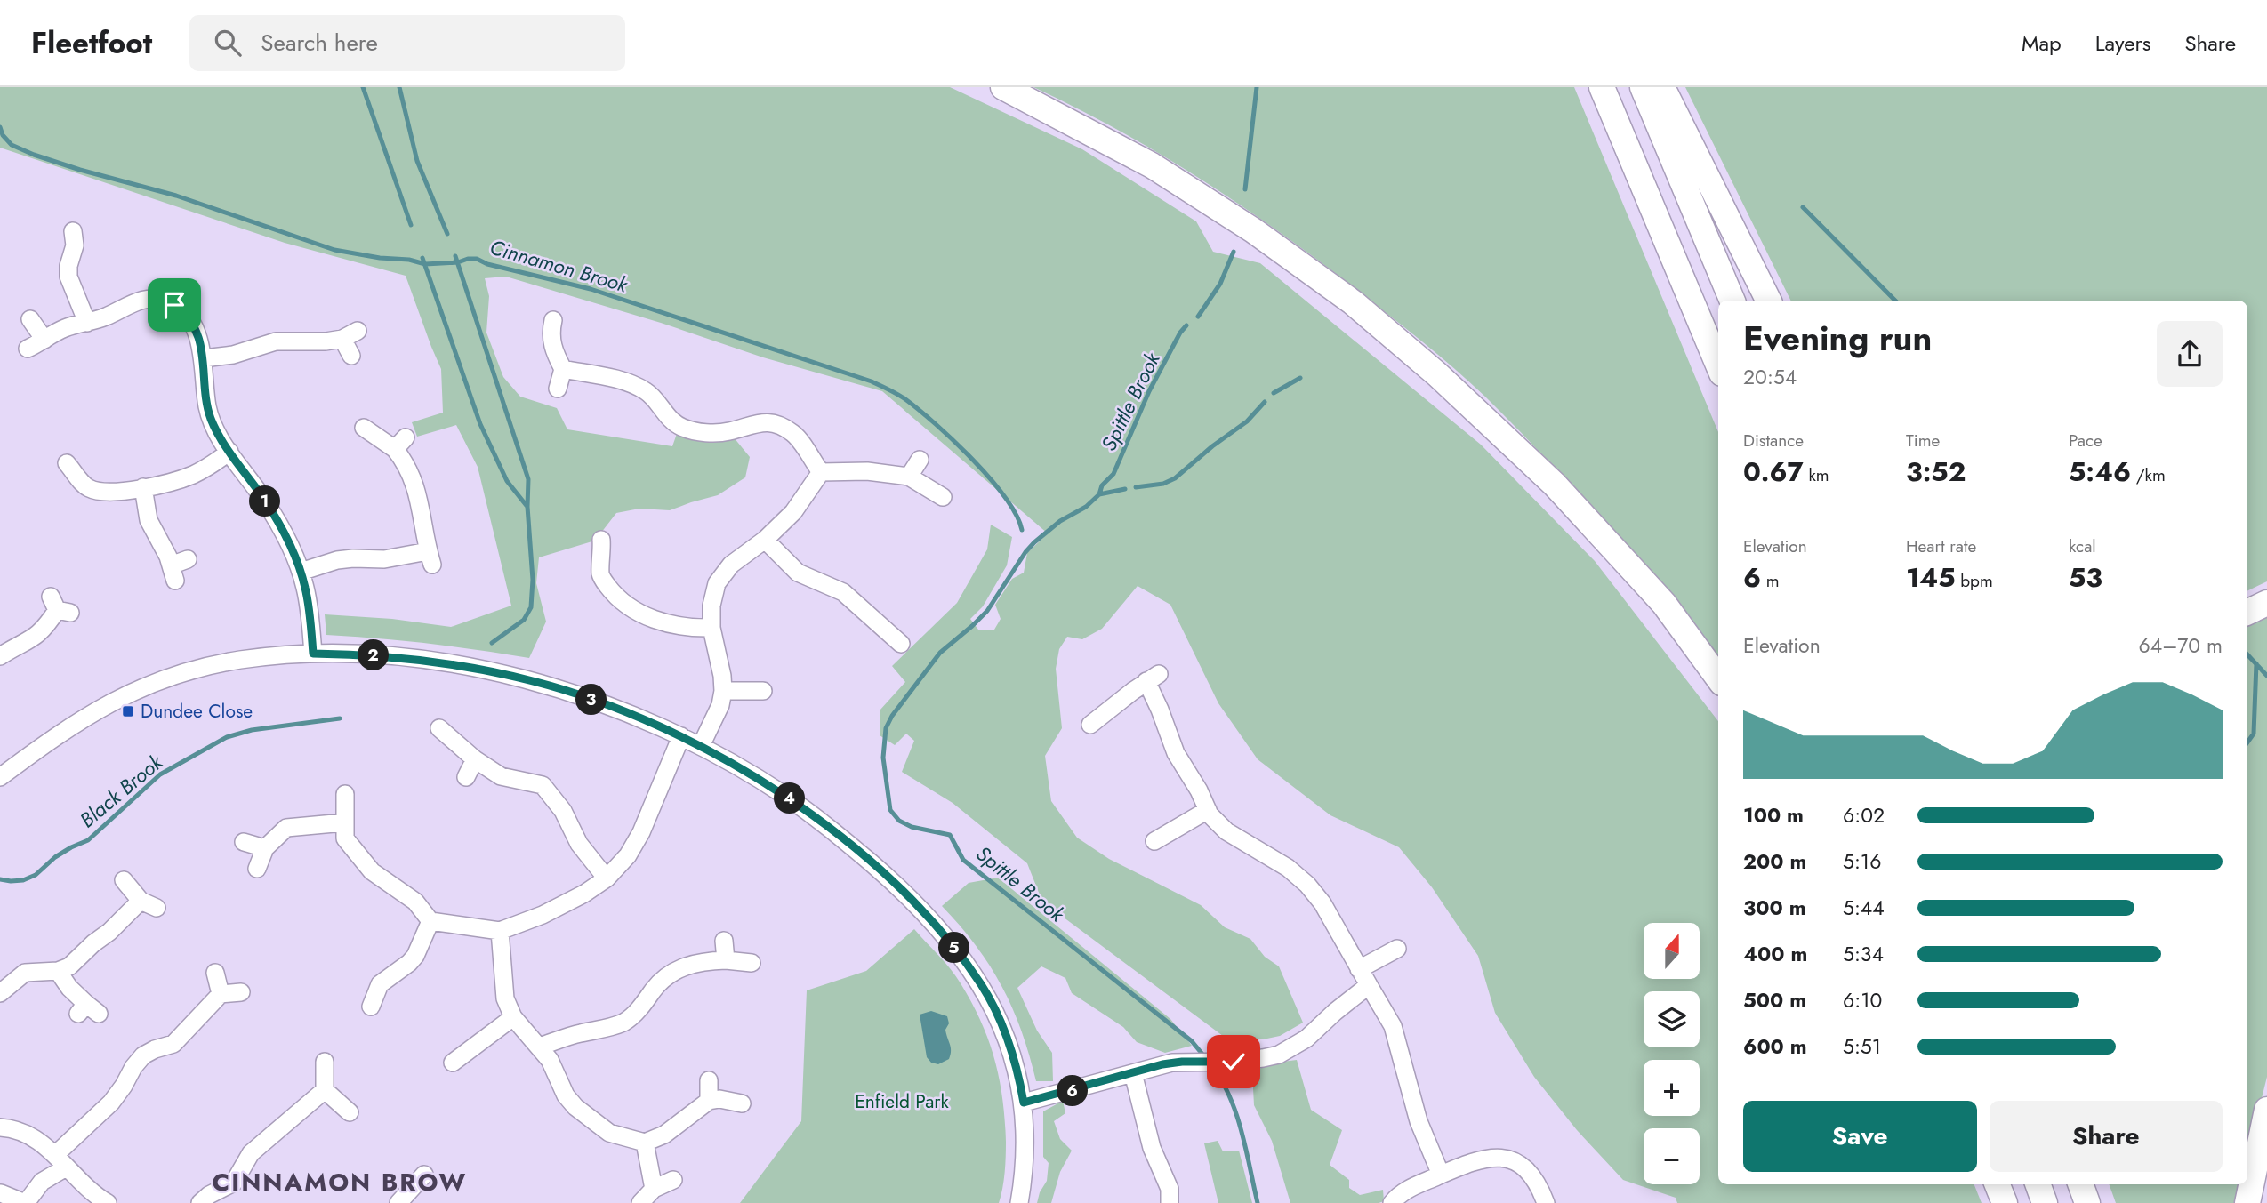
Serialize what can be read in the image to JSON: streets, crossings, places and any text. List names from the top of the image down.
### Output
{
  "districts": ["CINNAMON BROW"],
  "water": ["Cinnamon Brook", "Spittle Brook", "Black Brook"],
  "parks": ["Enfield Park"],
  "places": {
    "transit": ["Dundee Close"]
  },
  "north": "top",
  "page": {
    "header": "Fleetfoot",
    "search": "Search here",
    "nav": ["Map", "Layers", "Share"],
    "heading": ["Evening run", "20:54"],
    "stats": [
      ["Distance", "0.67 km"],
      ["Time", "3:52"],
      ["Pace", "5:46 /km"],
      ["Elevation", "6 m"],
      ["Heart rate", "145 bpm"],
      ["kcal", "53"]
    ],
    "pins": [
      "1",
      "2",
      "3",
      "4",
      "5",
      "6"
    ],
    "chart": ["Elevation", "64–70 m"],
    "list": [
      {
        "name": "100 m",
        "note": "6:02"
      },
      {
        "name": "200 m",
        "note": "5:16"
      },
      {
        "name": "300 m",
        "note": "5:44"
      },
      {
        "name": "400 m",
        "note": "5:34"
      },
      {
        "name": "500 m",
        "note": "6:10"
      },
      {
        "name": "600 m",
        "note": "5:51"
      }
    ],
    "map_buttons": ["+", "−"],
    "buttons": ["Save", "Share"]
  }
}
